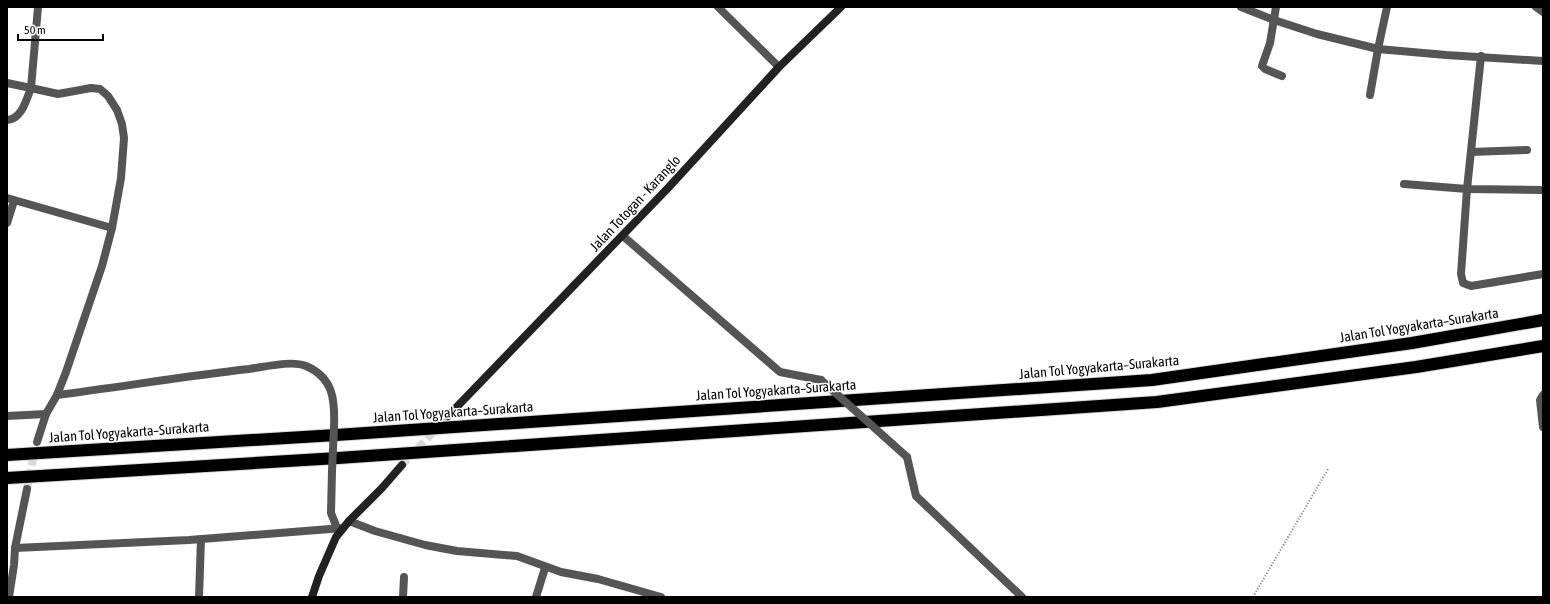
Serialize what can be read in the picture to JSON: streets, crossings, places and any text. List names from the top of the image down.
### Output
{
  "streets": {
    "highway": ["Jalan Tol Yogyakarta–Surakarta"],
    "main road": ["Jalan Totogan - Karanglo"]
  },
  "scale_bar": "50 m"
}
